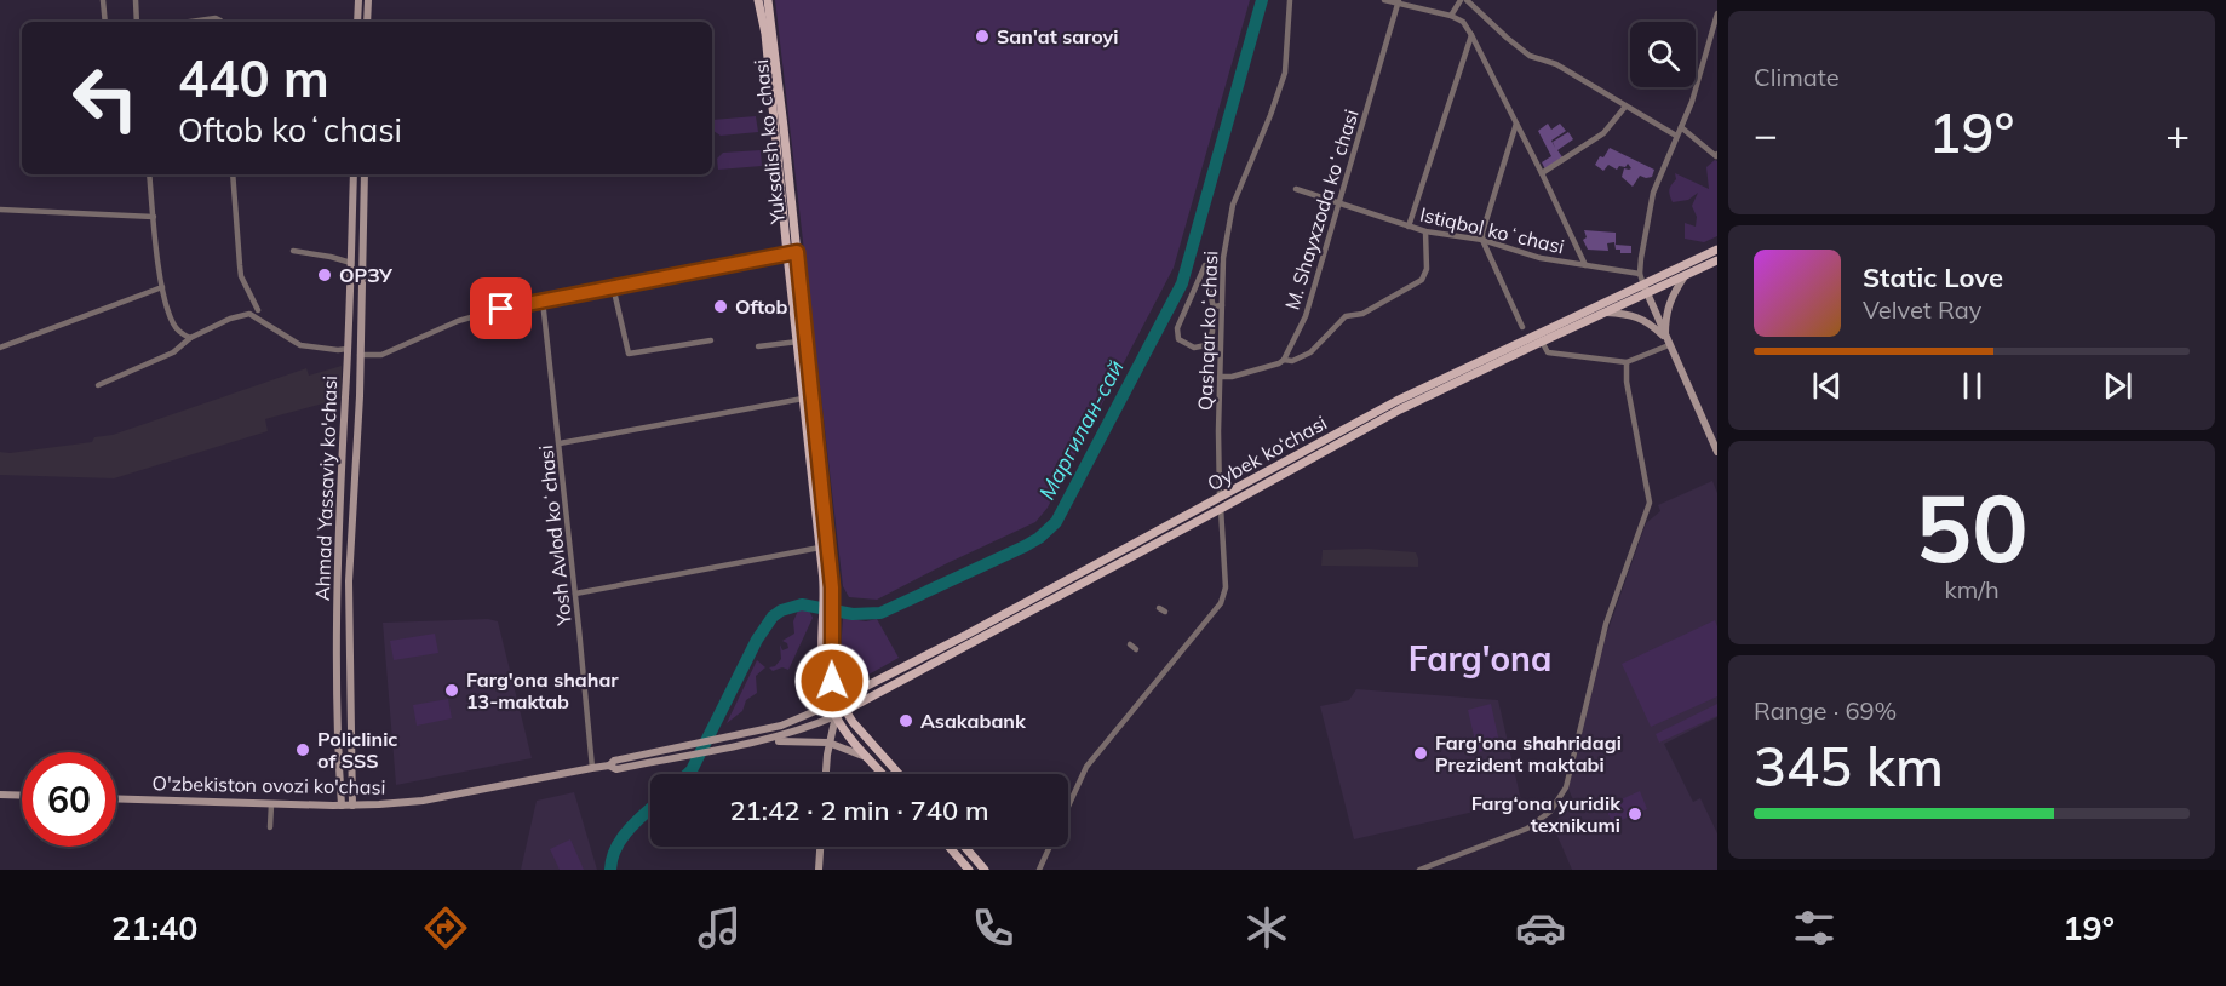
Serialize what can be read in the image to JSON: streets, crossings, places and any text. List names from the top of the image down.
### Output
{
  "streets": {
    "main road": [
      "Yuksalish koʻchasi",
      "Oybek ko‘chasi",
      "Ahmad Yassaviy ko'chasi",
      "O'zbekiston ovozi ko'chasi"
    ],
    "street": [
      "M. Shayxzoda koʻchasi",
      "Istiqbol koʻchasi",
      "Qashqar koʻchasi",
      "Yosh Avlod koʻchasi"
    ]
  },
  "crossings": [
    ["Yuksalish koʻchasi", "Oybek ko‘chasi"],
    ["Yuksalish koʻchasi", "O'zbekiston ovozi ko'chasi"],
    ["M. Shayxzoda koʻchasi", "Istiqbol koʻchasi"],
    ["Qashqar koʻchasi", "Oybek ko‘chasi"],
    ["Oybek ko‘chasi", "O'zbekiston ovozi ko'chasi"],
    ["Ahmad Yassaviy ko'chasi", "O'zbekiston ovozi ko'chasi"],
    ["Yosh Avlod koʻchasi", "O'zbekiston ovozi ko'chasi"]
  ],
  "districts": ["Farg'ona"],
  "water": ["Маргилан-сай"],
  "places": [
    "San'at saroyi",
    "ОРЗУ",
    "Oftob",
    "Farg'ona shahar 13-maktab",
    "Asakabank",
    "Policlinic of SSS",
    "Farg'ona shahridagi Prezident maktabi",
    "Farg‘ona yuridik texnikumi"
  ],
  "page": {
    "tile": [
      "Climate",
      ["50", "km/h"],
      ["Range · 69%", "345 km"]
    ],
    "turn": ["440 m", "Oftob koʻchasi"],
    "heat": ["−", "19°", "+"],
    "song": ["Static Love", "Velvet Ray"],
    "limit": "60",
    "trip": "21:42 · 2 min · 740 m",
    "tabs": ["21:40", "19°"]
  }
}
